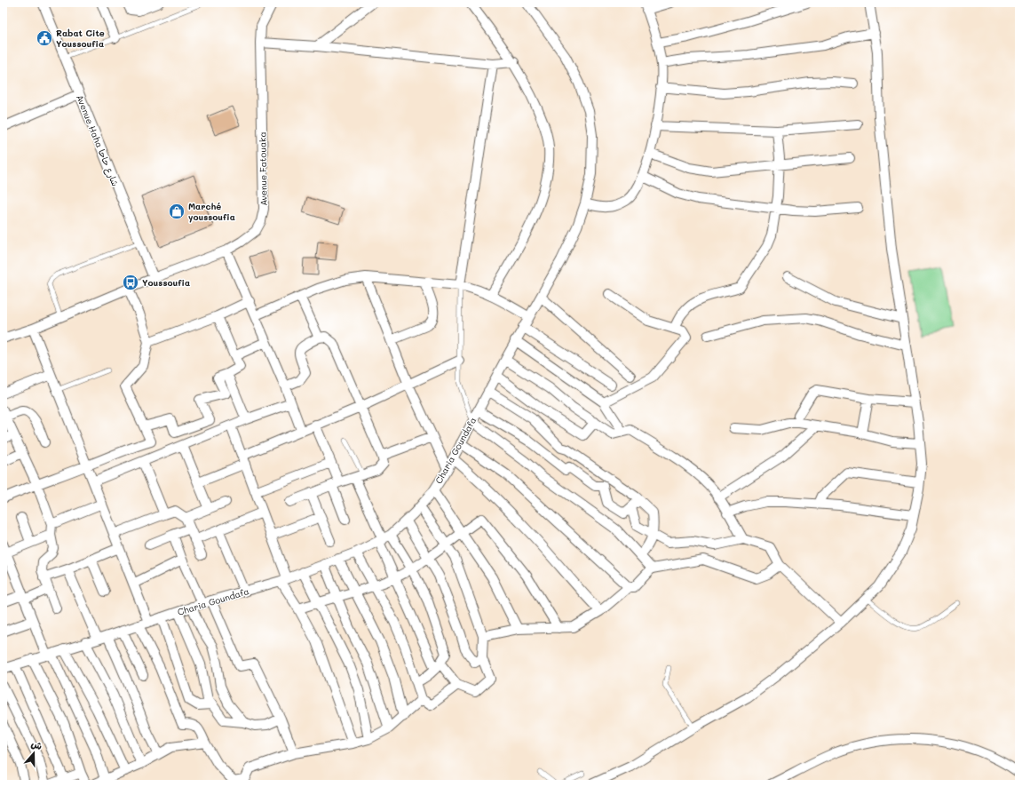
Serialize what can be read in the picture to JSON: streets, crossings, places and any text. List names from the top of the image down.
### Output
{
  "streets": {
    "street": ["Avenue Haha شارع حاحا", "Avenue Fatouaka", "Charia Goundafa"]
  },
  "crossings": [
    ["Avenue Haha شارع حاحا", "Avenue Fatouaka"]
  ],
  "places": {
    "public building": ["Rabat Cite Youssoufia"],
    "shop": ["Marché youssoufia"],
    "bus stop": ["Youssoufia"]
  },
  "north": "top"
}
